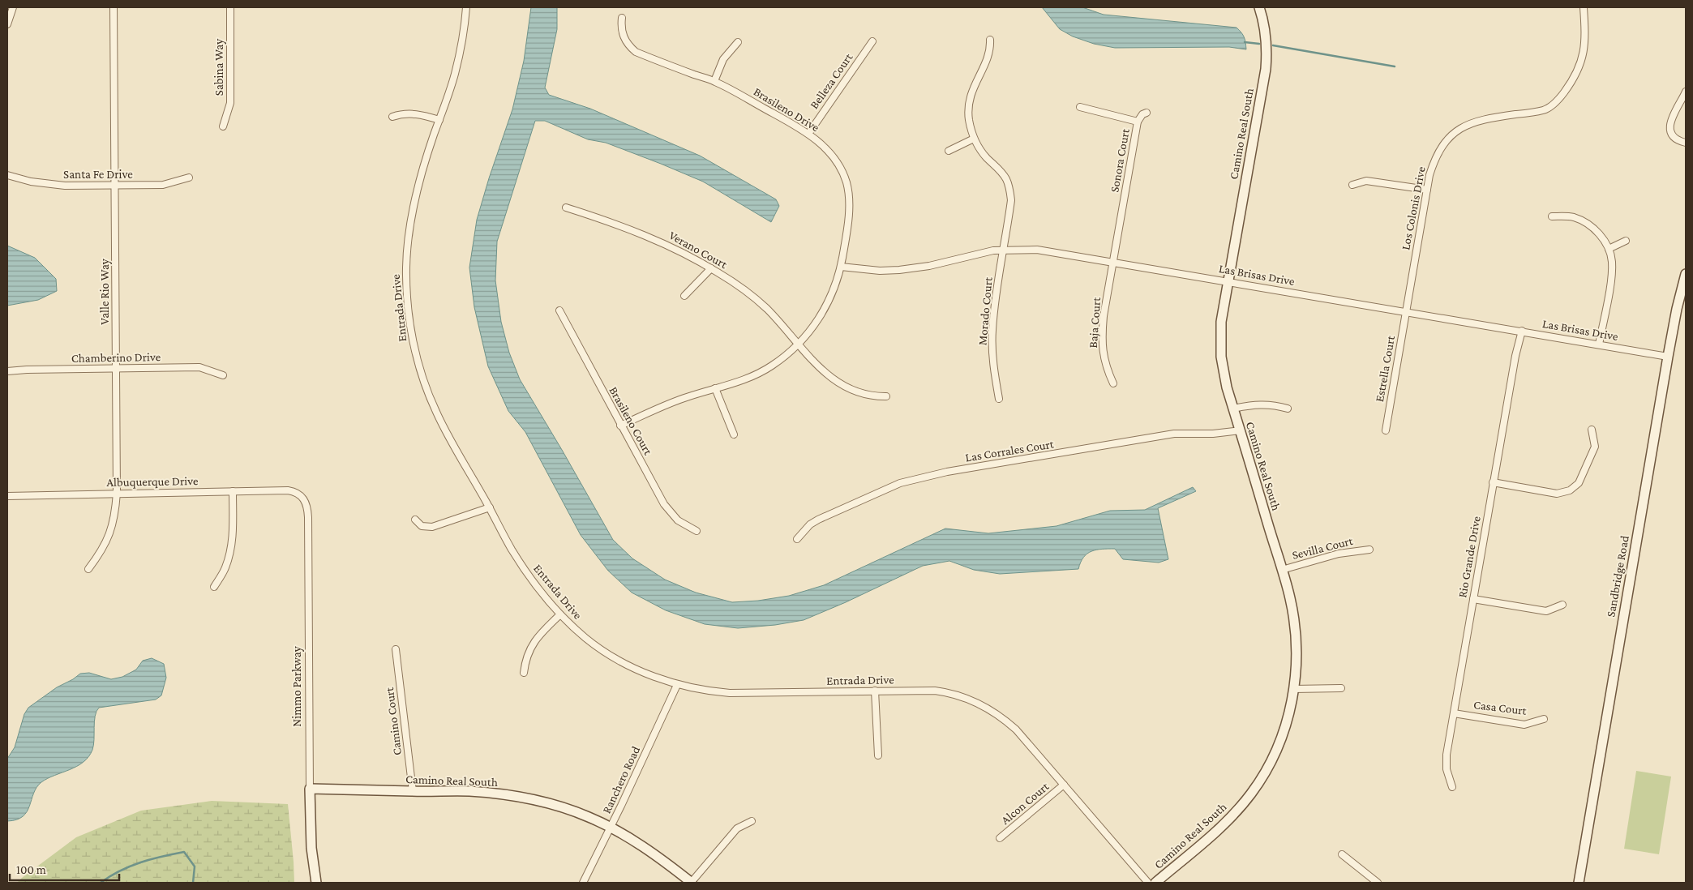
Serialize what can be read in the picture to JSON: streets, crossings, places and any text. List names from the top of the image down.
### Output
{
  "streets": {
    "street": [
      "Sabina Way",
      "Belleza Court",
      "Brasileno Drive",
      "Camino Real South",
      "Sonora Court",
      "Santa Fe Drive",
      "Los Colonis Drive",
      "Verano Court",
      "Las Brisas Drive",
      "Valle Rio Way",
      "Entrada Drive",
      "Morado Court",
      "Baja Court",
      "Chamberino Drive",
      "Estrella Court",
      "Brasileno Court",
      "Las Corrales Court",
      "Albuquerque Drive",
      "Sevilla Court",
      "Rio Grande Drive",
      "Sandbridge Road",
      "Nimmo Parkway",
      "Casa Court",
      "Camino Court",
      "Ranchero Road",
      "Alcon Court"
    ]
  },
  "crossings": [
    ["Belleza Court", "Brasileno Drive"],
    ["Brasileno Drive", "Verano Court"],
    ["Brasileno Drive", "Las Brisas Drive"],
    ["Brasileno Drive", "Brasileno Court"],
    ["Camino Real South", "Las Brisas Drive"],
    ["Camino Real South", "Las Corrales Court"],
    ["Camino Real South", "Sevilla Court"],
    ["Camino Real South", "Nimmo Parkway"],
    ["Camino Real South", "Camino Court"],
    ["Camino Real South", "Ranchero Road"],
    ["Sonora Court", "Las Brisas Drive"],
    ["Sonora Court", "Baja Court"],
    ["Santa Fe Drive", "Valle Rio Way"],
    ["Los Colonis Drive", "Las Brisas Drive"],
    ["Los Colonis Drive", "Estrella Court"],
    ["Las Brisas Drive", "Morado Court"],
    ["Las Brisas Drive", "Baja Court"],
    ["Las Brisas Drive", "Estrella Court"],
    ["Las Brisas Drive", "Rio Grande Drive"],
    ["Las Brisas Drive", "Sandbridge Road"],
    ["Valle Rio Way", "Chamberino Drive"],
    ["Valle Rio Way", "Albuquerque Drive"],
    ["Entrada Drive", "Ranchero Road"],
    ["Entrada Drive", "Alcon Court"],
    ["Albuquerque Drive", "Nimmo Parkway"],
    ["Rio Grande Drive", "Casa Court"]
  ],
  "scale_bar": "100 m"
}
